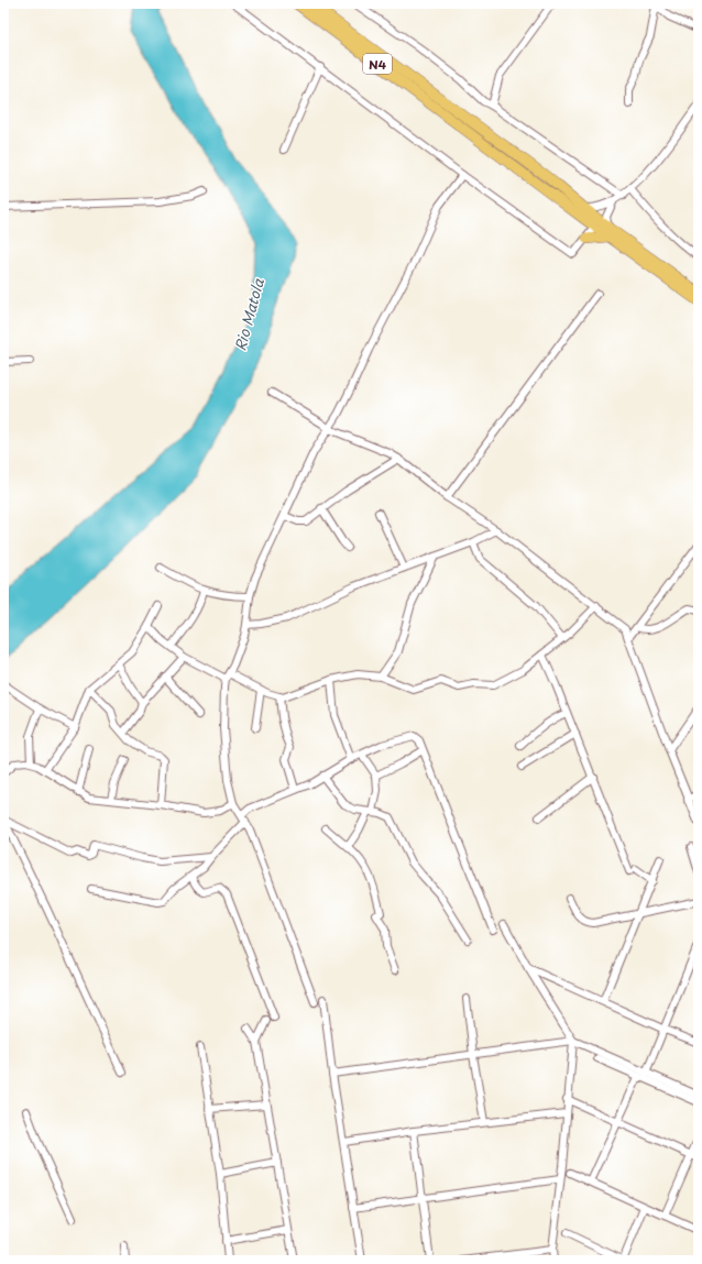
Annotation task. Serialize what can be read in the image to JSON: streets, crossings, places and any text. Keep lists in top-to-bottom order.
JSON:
{
  "streets": {
    "highway": ["N4"]
  },
  "water": ["Rio Matola"]
}
